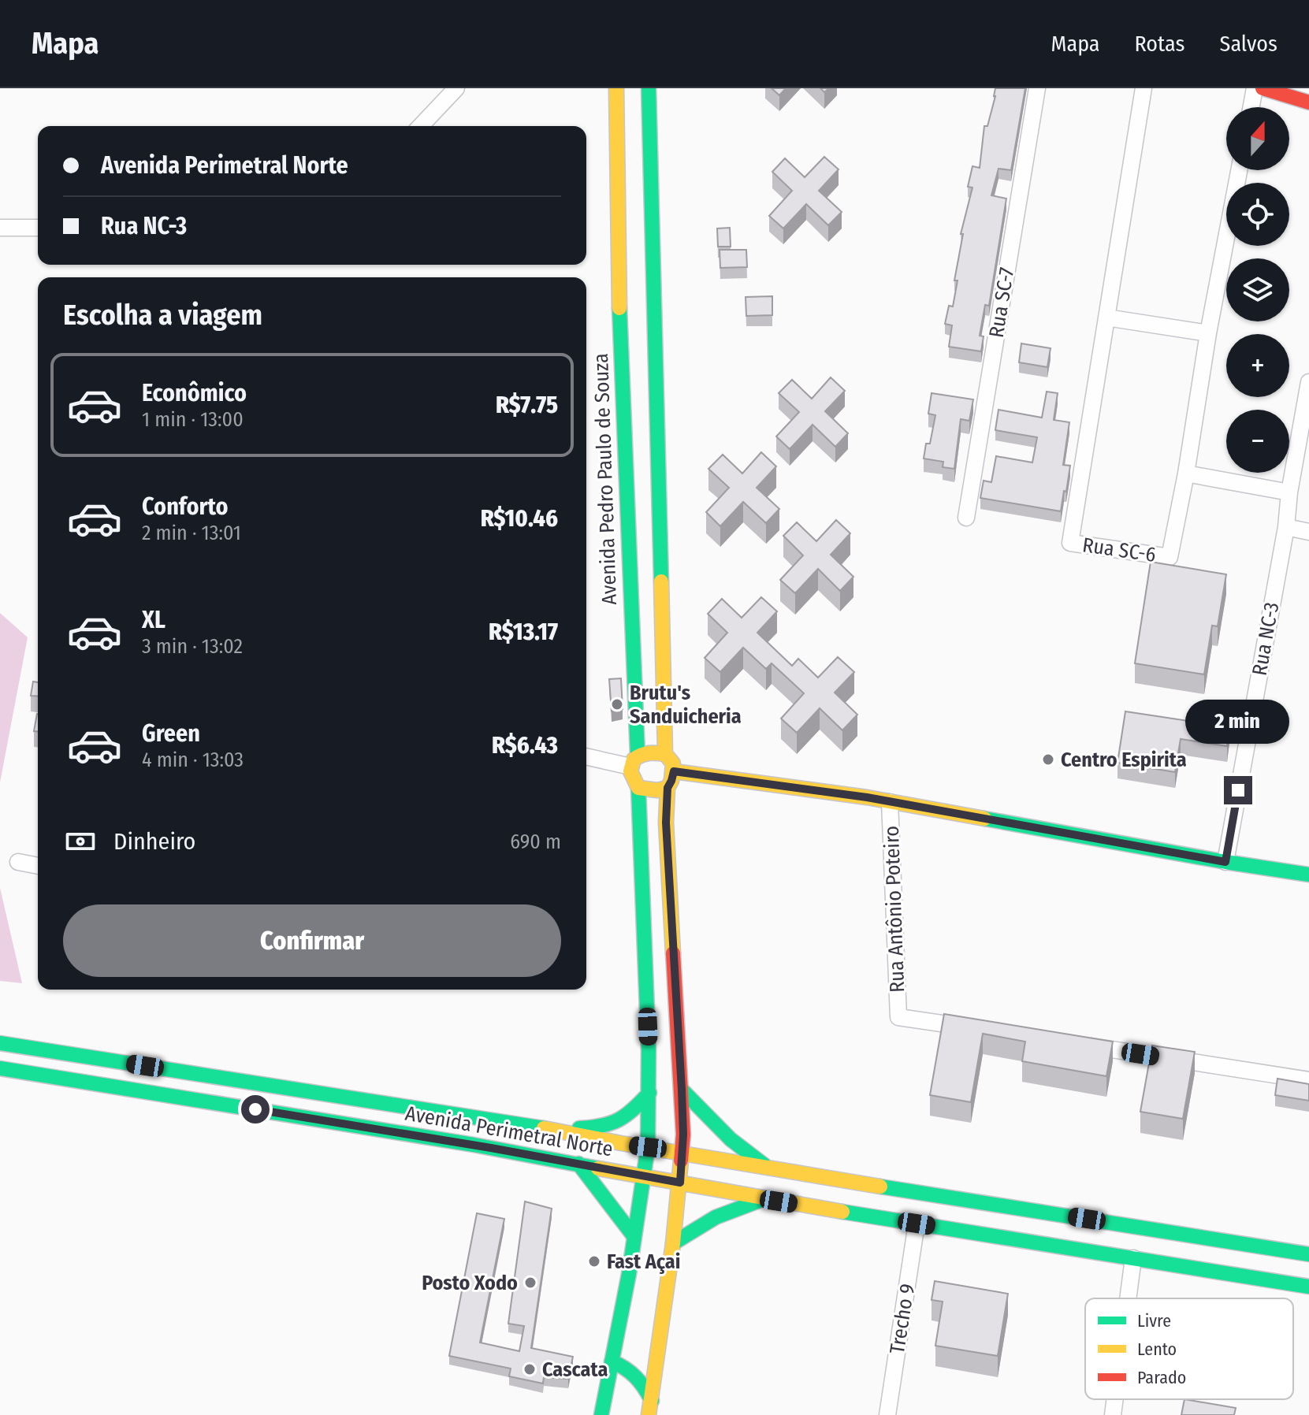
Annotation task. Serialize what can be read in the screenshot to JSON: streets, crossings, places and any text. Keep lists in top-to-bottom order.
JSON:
{
  "streets": {
    "main road": ["Avenida Pedro Paulo de Souza", "Avenida Perimetral Norte"],
    "street": [
      "Rua SC-7",
      "Rua SC-6",
      "Rua NC-3",
      "Rua Antônio Poteiro",
      "Trecho 9"
    ]
  },
  "crossings": [
    ["Avenida Perimetral Norte", "Trecho 9"]
  ],
  "places": [
    "Brutu's Sanduicheria",
    "Centro Espirita",
    "Fast Açai",
    "Posto Xodo",
    "Cascata"
  ],
  "legend": ["Livre", "Lento", "Parado"],
  "north": "top",
  "page": {
    "header": "Mapa",
    "nav": ["Mapa", "Rotas", "Salvos"],
    "map_buttons": ["+", "−"],
    "banner": ["Avenida Perimetral Norte", "Rua NC-3"],
    "heading": "Escolha a viagem",
    "list": [
      {
        "name": "Econômico",
        "note": "1 min · 13:00",
        "value": "R$7.75"
      },
      {
        "name": "Conforto",
        "note": "2 min · 13:01",
        "value": "R$10.46"
      },
      {
        "name": "XL",
        "note": "3 min · 13:02",
        "value": "R$13.17"
      },
      {
        "name": "Green",
        "note": "4 min · 13:03",
        "value": "R$6.43"
      }
    ],
    "bubble": "2 min",
    "pay": ["Dinheiro", "690 m"],
    "buttons": "Confirmar"
  }
}
